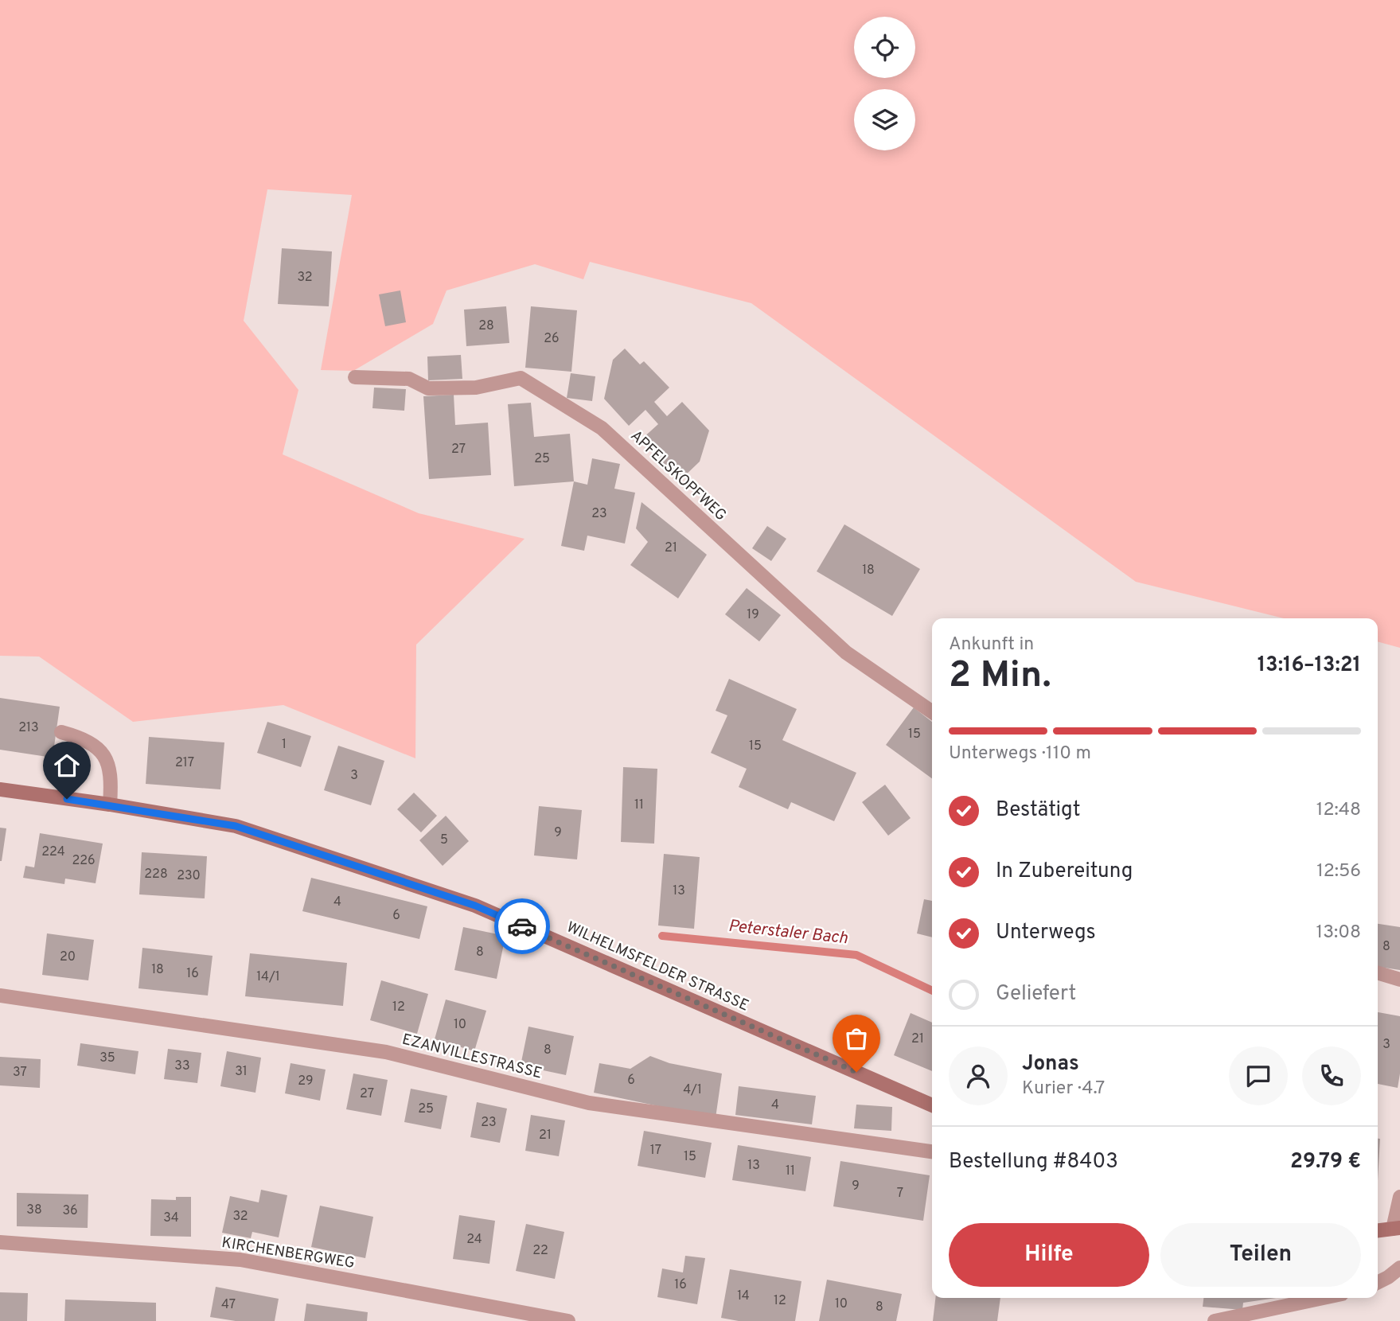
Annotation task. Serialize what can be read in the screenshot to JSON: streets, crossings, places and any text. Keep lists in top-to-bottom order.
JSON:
{
  "streets": {
    "main road": ["WILHELMSFELDER STRASSE"],
    "street": ["APFELSKOPFWEG", "EZANVILLESTRASSE", "KIRCHENBERGWEG"]
  },
  "water": ["Peterstaler Bach"],
  "house_numbers": [
    "32",
    "28",
    "26",
    "27",
    "25",
    "23",
    "21",
    "18",
    "19",
    "213",
    "15",
    "1",
    "15",
    "217",
    "3",
    "11",
    "9",
    "5",
    "224",
    "226",
    "228",
    "230",
    "13",
    "4",
    "6",
    "8",
    "8",
    "20",
    "18",
    "16",
    "14/1",
    "12",
    "10",
    "21",
    "3",
    "8",
    "35",
    "33",
    "31",
    "37",
    "6",
    "29",
    "4/1",
    "27",
    "4",
    "25",
    "23",
    "21",
    "17",
    "15",
    "13",
    "11",
    "9",
    "7",
    "38",
    "36",
    "32",
    "34",
    "24",
    "22",
    "16",
    "14",
    "12",
    "10",
    "47",
    "8"
  ],
  "page": {
    "heading": ["2 Min.", "Ankunft in", "13:16–13:21"],
    "panel": [
      "Jonas",
      "Kurier · 4.7",
      "Bestellung #8403",
      "29.79 €"
    ],
    "bar": "Unterwegs · 110 m",
    "list": [
      ["Bestätigt", "12:48"],
      ["In Zubereitung", "12:56"],
      ["Unterwegs", "13:08"],
      "Geliefert"
    ],
    "buttons": ["Hilfe", "Teilen"]
  }
}
